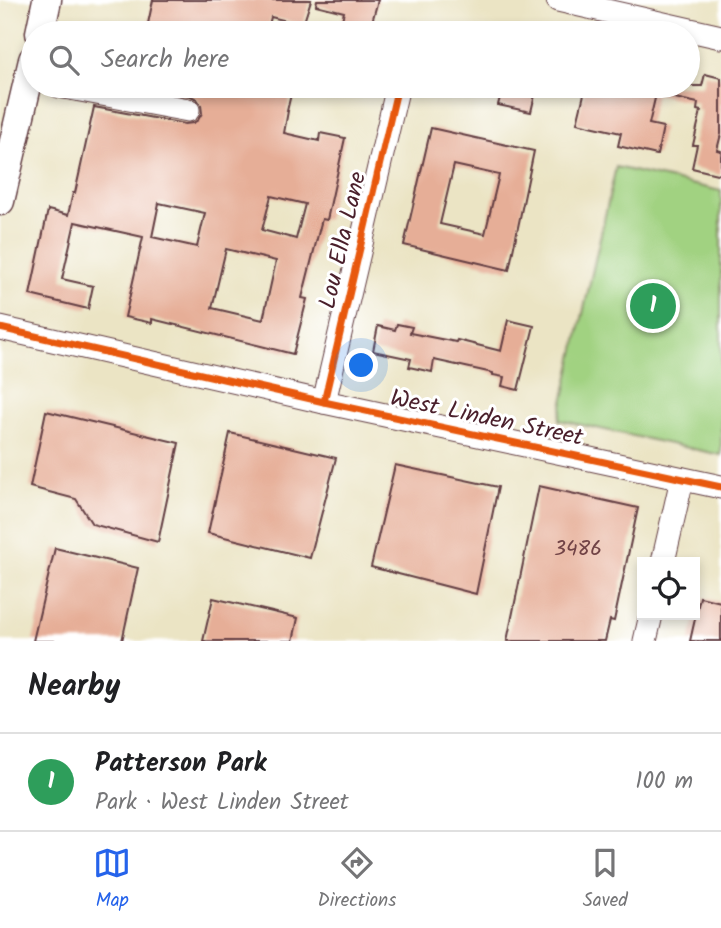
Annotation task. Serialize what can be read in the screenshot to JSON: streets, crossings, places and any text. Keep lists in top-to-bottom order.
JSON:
{
  "streets": {
    "street": ["Lou Ella Lane", "West Linden Street"]
  },
  "crossings": [
    ["Lou Ella Lane", "West Linden Street"]
  ],
  "house_numbers": ["3486"],
  "page": {
    "search": "Search here",
    "pins": "1",
    "heading": "Nearby",
    "list": [
      {
        "mark": "1",
        "name": "Patterson Park",
        "note": "Park · West Linden Street",
        "value": "100 m"
      }
    ],
    "nav": ["Map", "Directions", "Saved"]
  }
}
